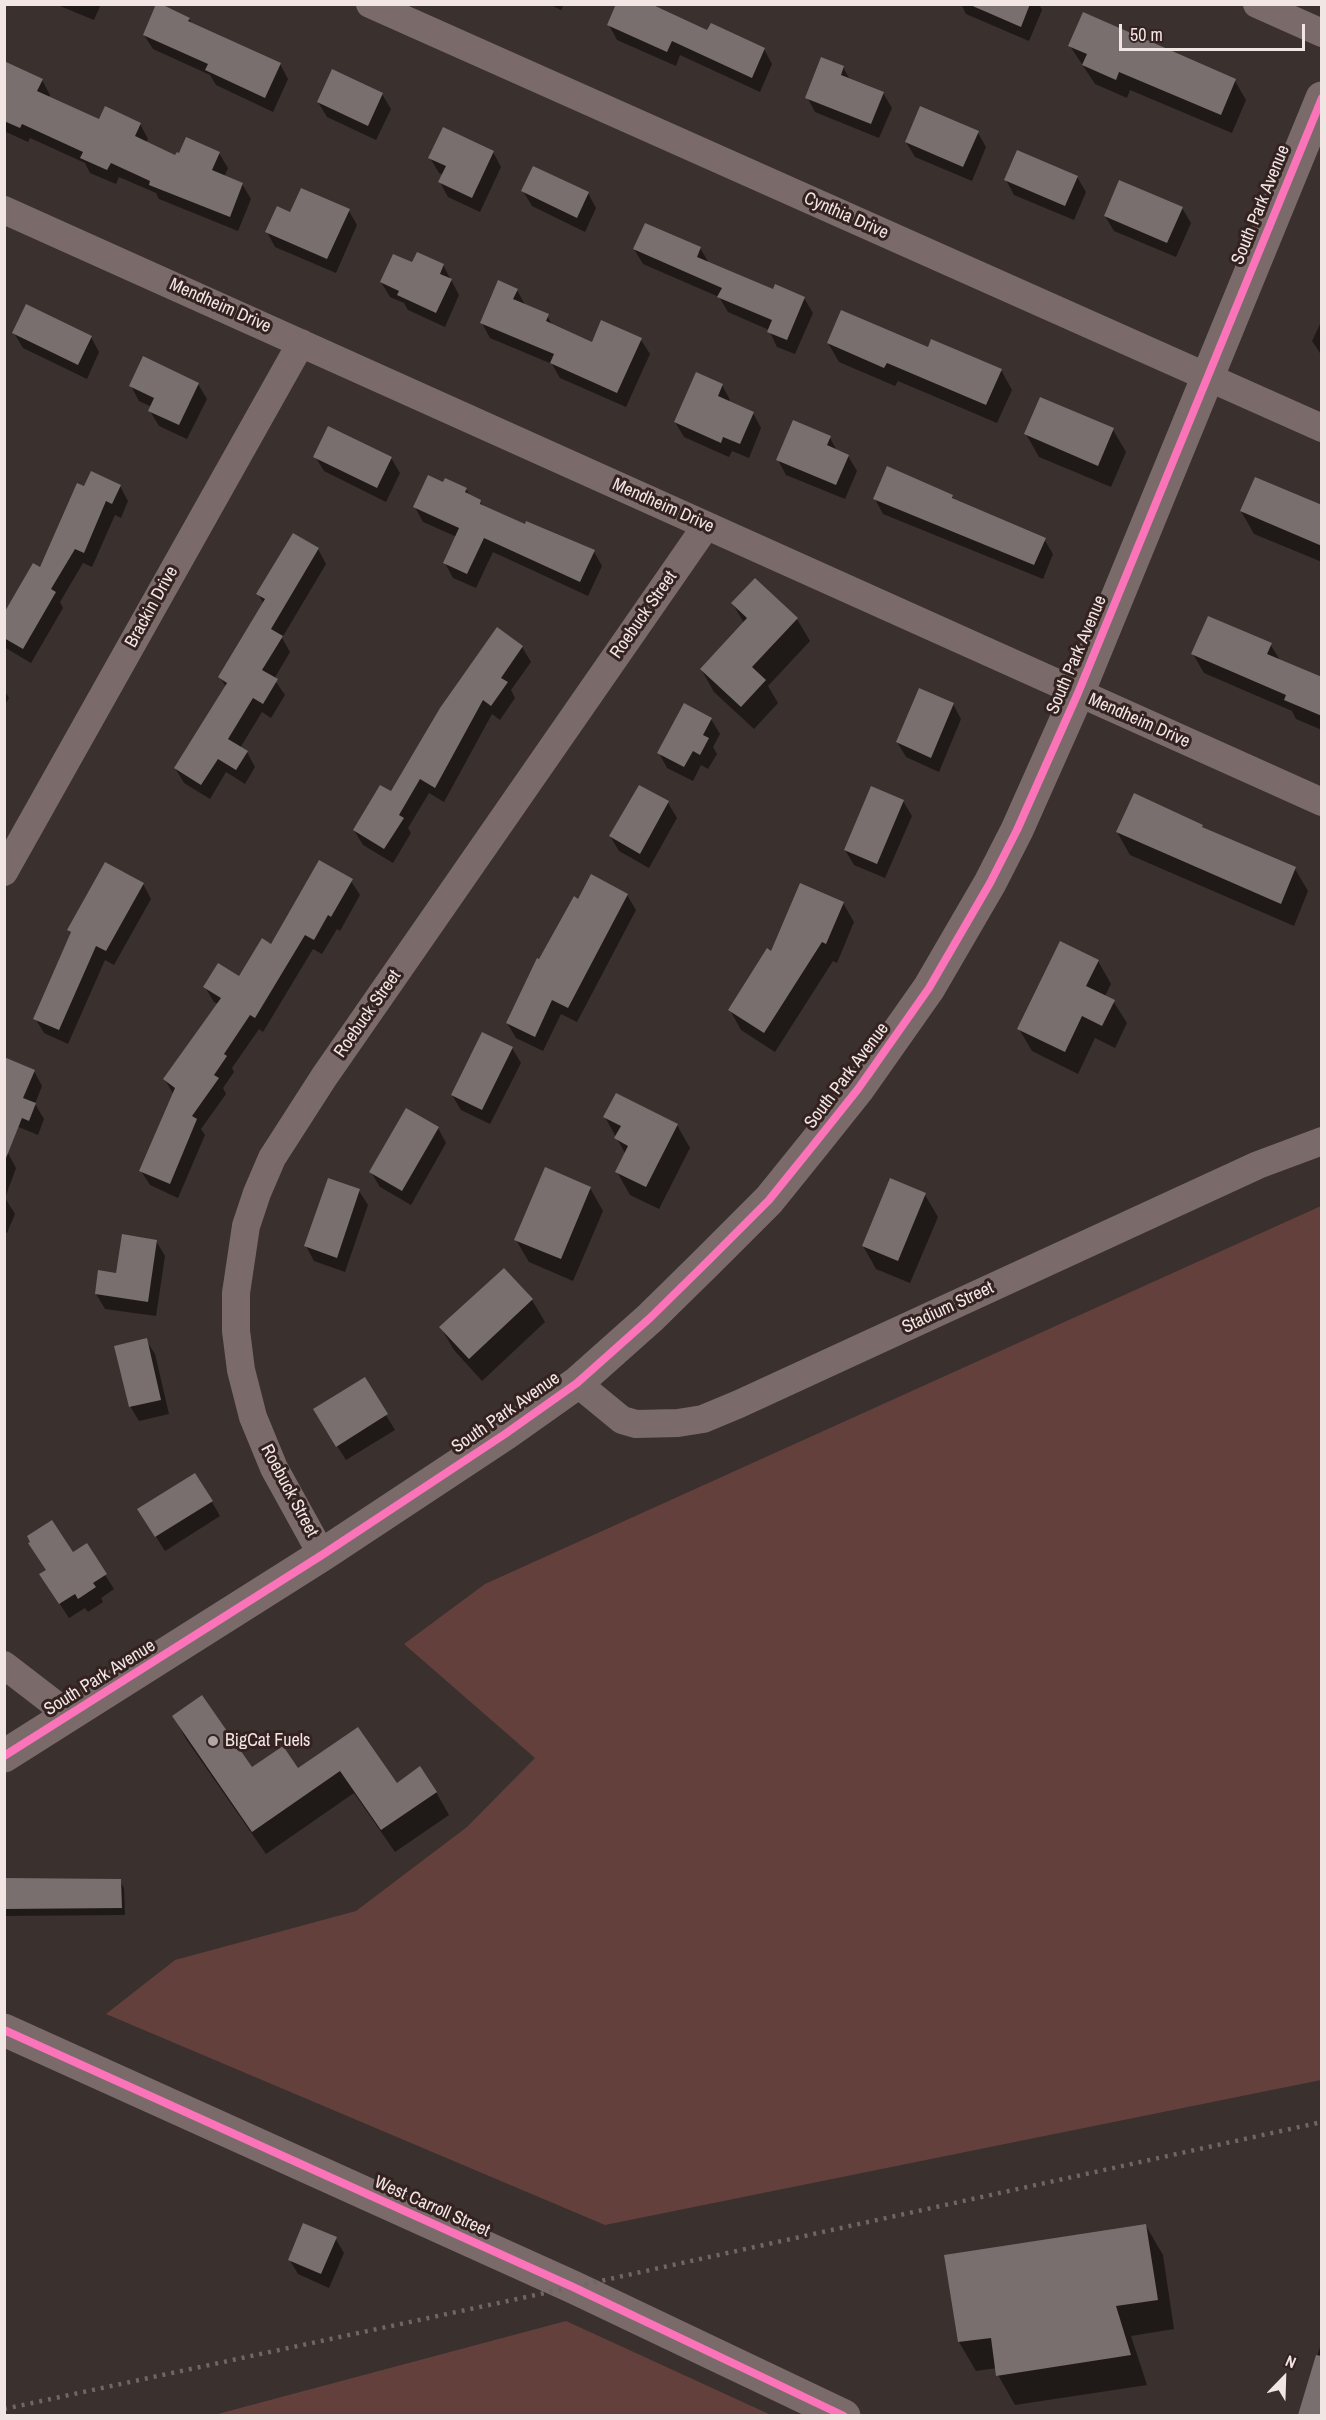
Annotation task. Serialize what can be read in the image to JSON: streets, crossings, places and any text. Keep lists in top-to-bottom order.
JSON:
{
  "streets": {
    "street": [
      "South Park Avenue",
      "Cynthia Drive",
      "Mendheim Drive",
      "Brackin Drive",
      "Roebuck Street",
      "Stadium Street",
      "West Carroll Street"
    ]
  },
  "crossings": [
    ["South Park Avenue", "Cynthia Drive"],
    ["South Park Avenue", "Mendheim Drive"],
    ["South Park Avenue", "Roebuck Street"],
    ["South Park Avenue", "Stadium Street"],
    ["Mendheim Drive", "Brackin Drive"],
    ["Mendheim Drive", "Roebuck Street"]
  ],
  "places": ["BigCat Fuels"],
  "scale_bar": "50 m",
  "north": "top right"
}
